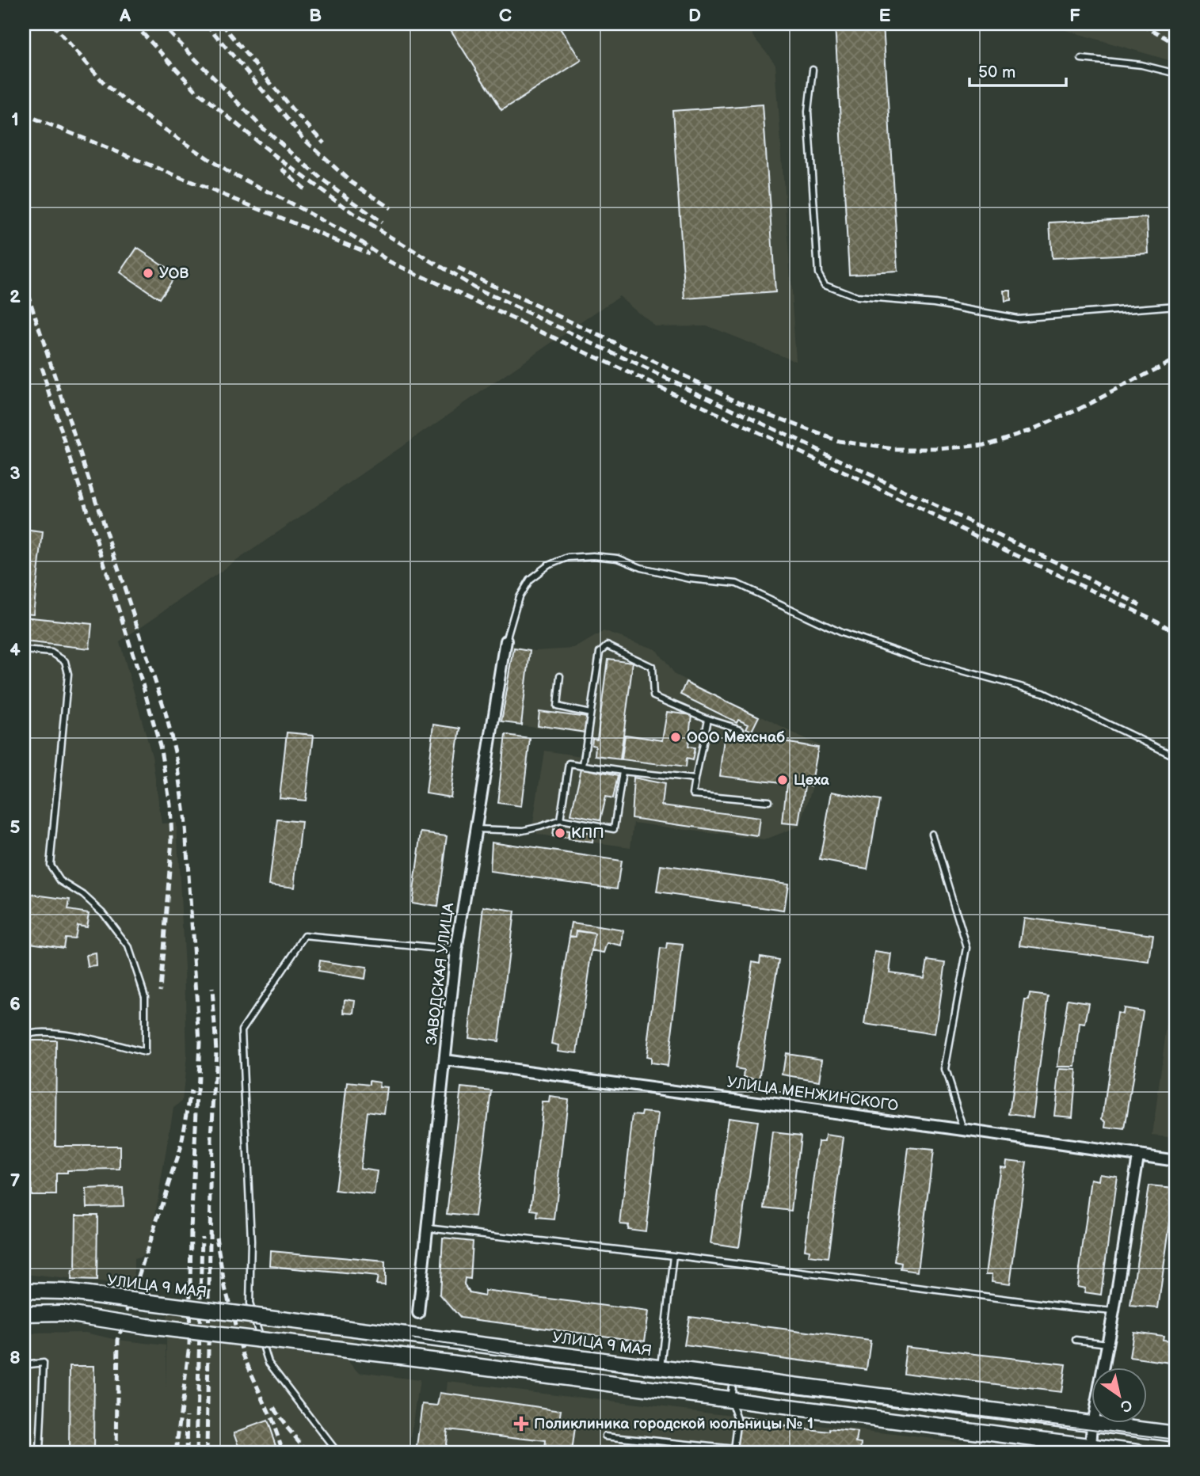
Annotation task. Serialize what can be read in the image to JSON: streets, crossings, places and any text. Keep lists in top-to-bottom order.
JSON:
{
  "streets": {
    "main road": ["УЛИЦА 9 МАЯ"],
    "street": ["ЗАВОДСКАЯ УЛИЦА", "УЛИЦА МЕНЖИНСКОГО"]
  },
  "crossings": [
    ["ЗАВОДСКАЯ УЛИЦА", "УЛИЦА МЕНЖИНСКОГО"]
  ],
  "places": {
    "other": [
      "УОВ",
      "ООО Мехснаб",
      "Цеха",
      "КПП"
    ],
    "health": ["Поликлиника городской юольницы № 1"]
  },
  "scale_bar": "50 m",
  "north": "bottom right",
  "grid": {
    "columns": [
      "A",
      "B",
      "C",
      "D",
      "E",
      "F"
    ],
    "rows": [
      "1",
      "2",
      "3",
      "4",
      "5",
      "6",
      "7",
      "8"
    ]
  }
}
